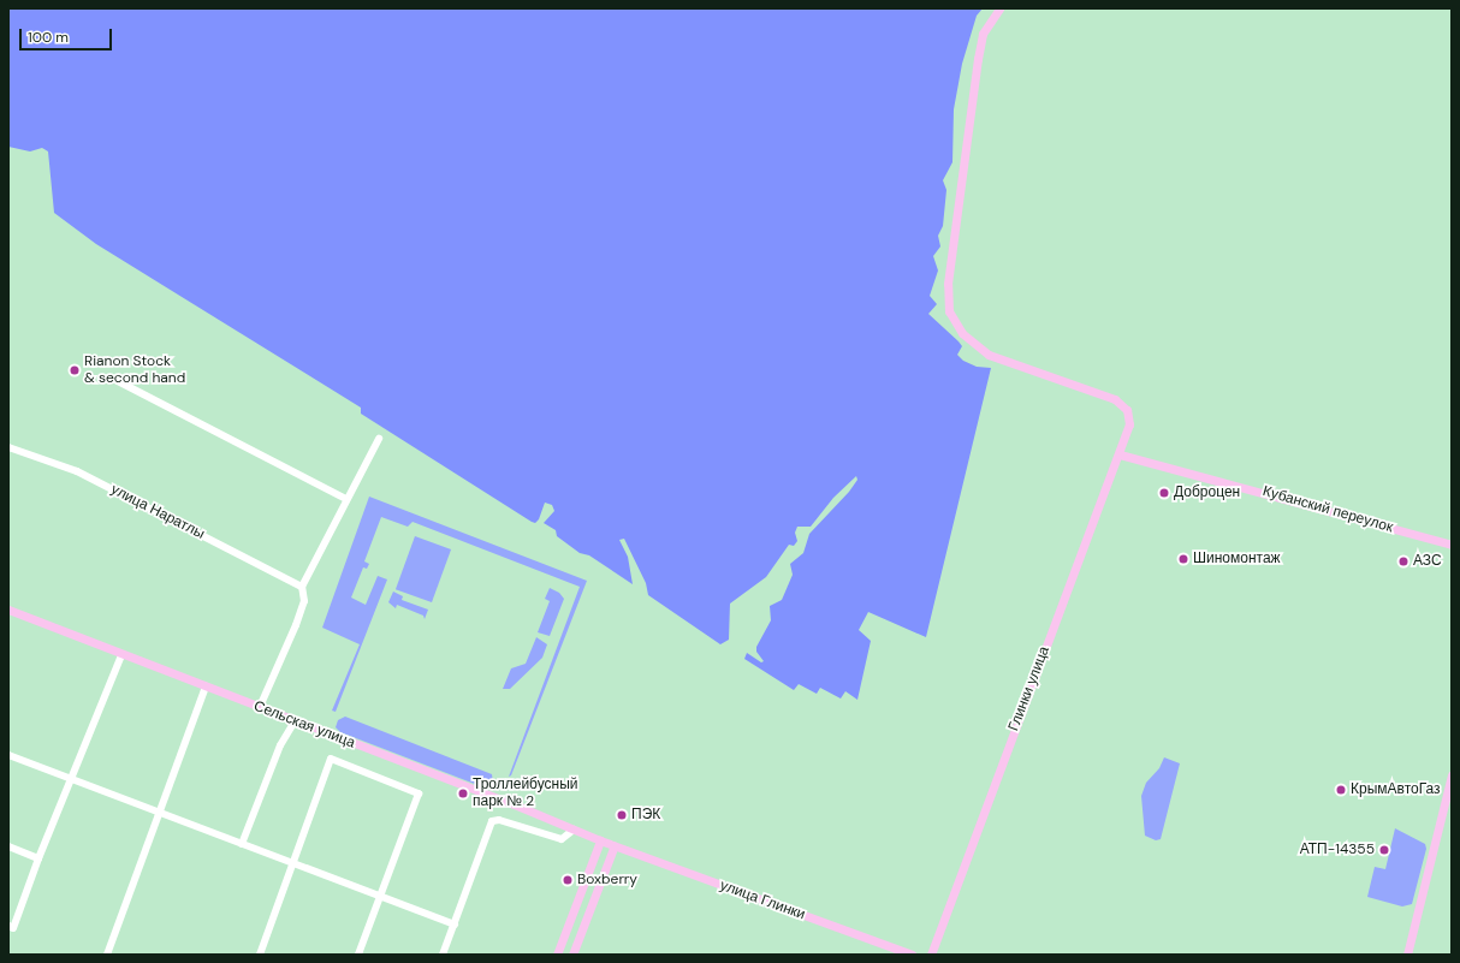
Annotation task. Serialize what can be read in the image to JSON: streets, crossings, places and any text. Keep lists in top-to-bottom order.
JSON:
{
  "streets": {
    "main road": [
      "Кубанский переулок",
      "Глинки улица",
      "Сельская улица",
      "улица Глинки"
    ],
    "street": ["улица Наратлы"]
  },
  "crossings": [
    ["Кубанский переулок", "Глинки улица"],
    ["Сельская улица", "улица Глинки"]
  ],
  "places": [
    "Rianon Stock & second hand",
    "Доброцен",
    "Шиномонтаж",
    "АЗС",
    "КрымАвтоГаз",
    "Троллейбусный парк № 2",
    "ПЭК",
    "АТП-14355",
    "Boxberry"
  ],
  "scale_bar": "100 m"
}
